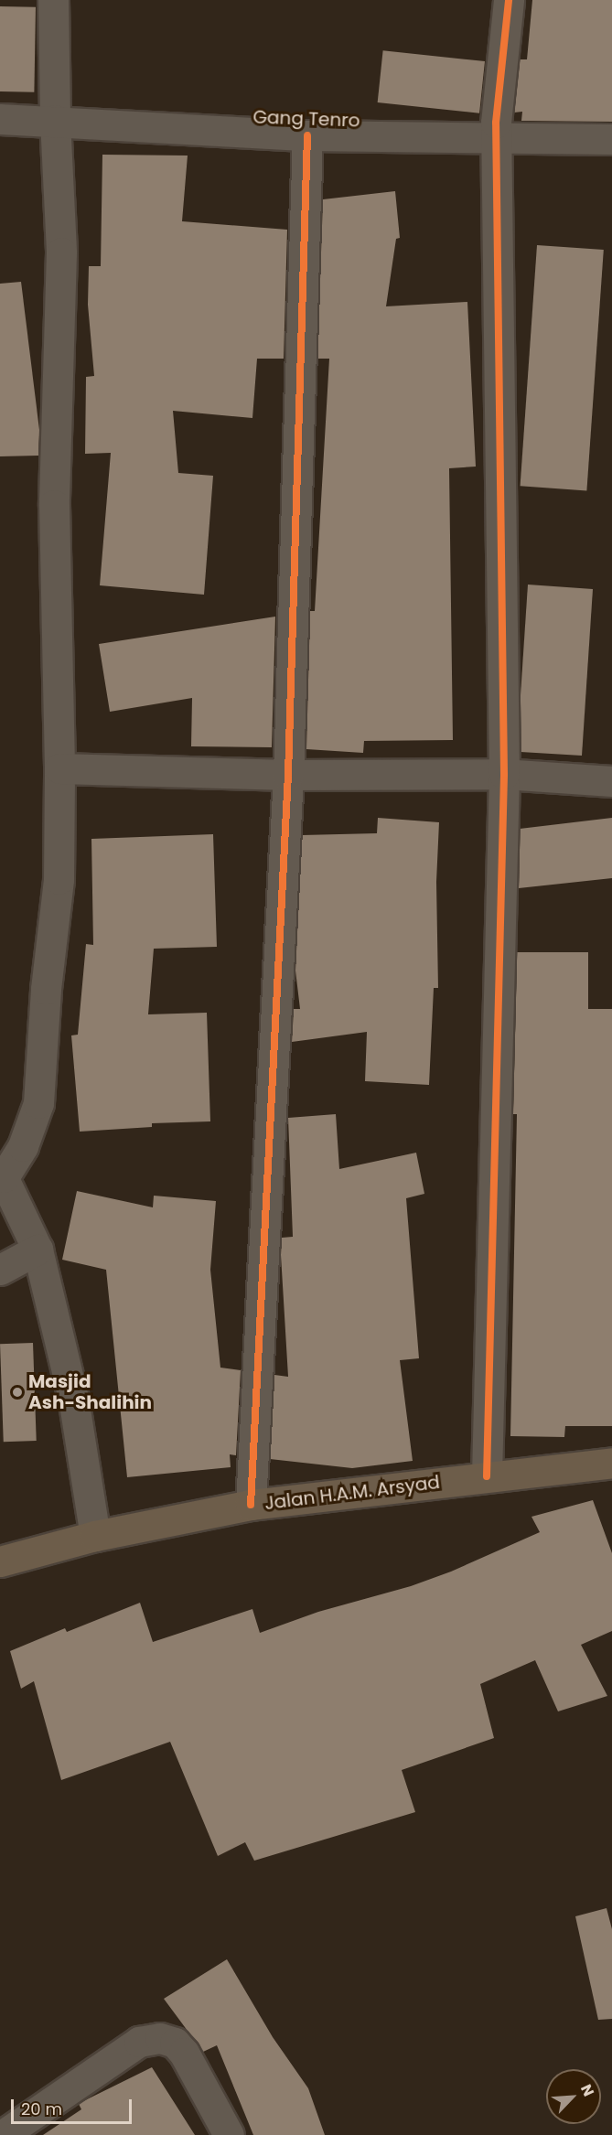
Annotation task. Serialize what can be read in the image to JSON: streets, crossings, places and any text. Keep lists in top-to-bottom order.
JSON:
{
  "streets": {
    "highway": ["Jalan H.A.M. Arsyad"],
    "street": ["Gang Tenro"]
  },
  "places": ["Masjid Ash-Shalihin"],
  "scale_bar": "20 m",
  "north": "top right"
}
